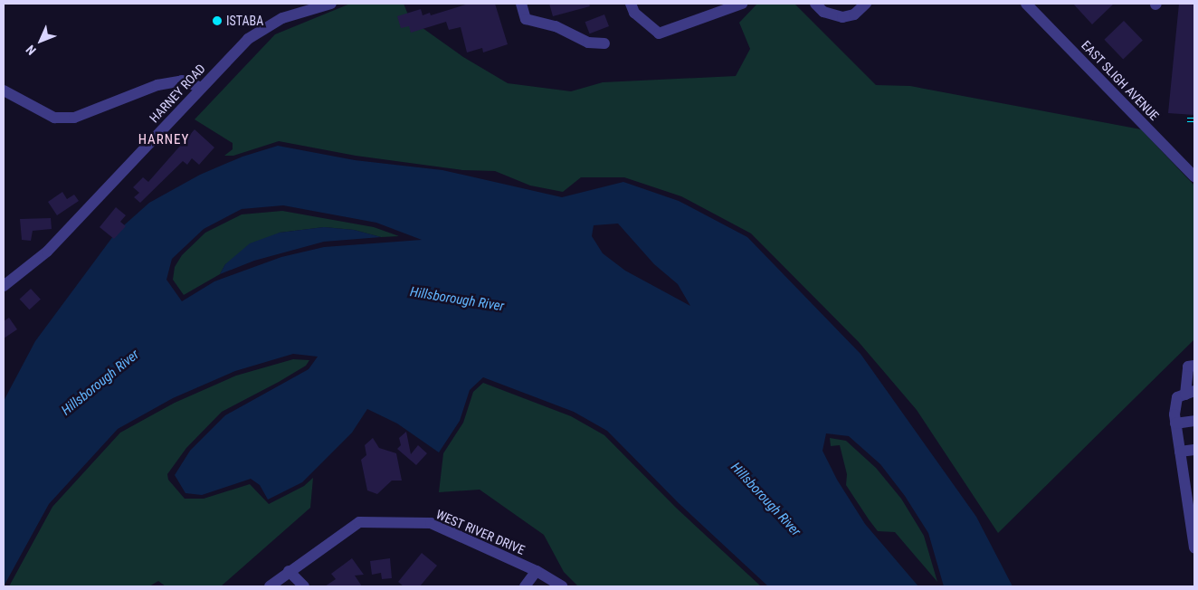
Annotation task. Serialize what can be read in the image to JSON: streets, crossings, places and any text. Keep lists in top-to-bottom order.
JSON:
{
  "streets": {
    "street": ["EAST SLIGH AVENUE", "HARNEY ROAD", "WEST RIVER DRIVE"]
  },
  "districts": ["HARNEY"],
  "water": ["Hillsborough River"],
  "places": ["ISTABA"],
  "north": "bottom left"
}
